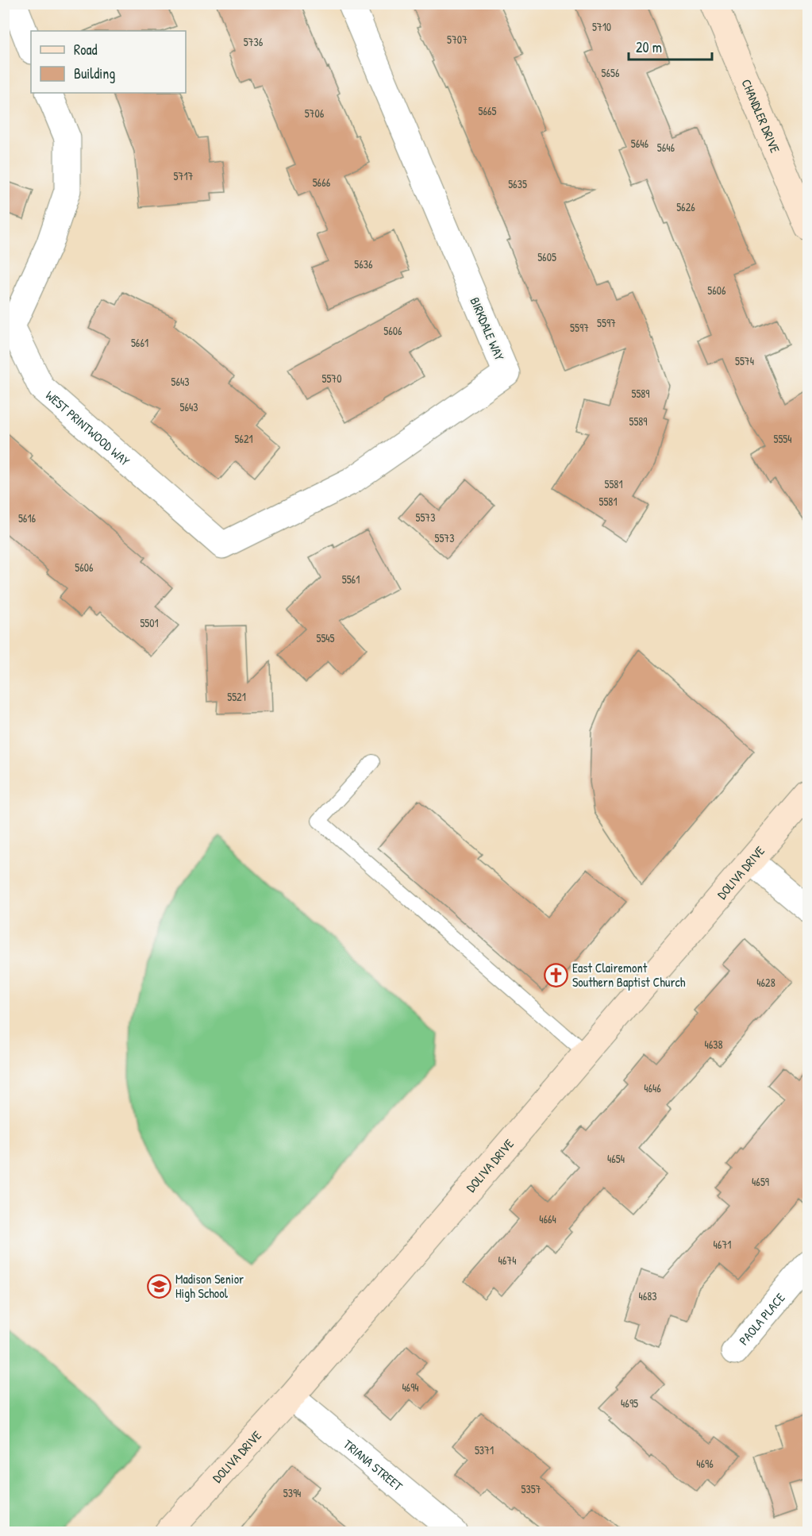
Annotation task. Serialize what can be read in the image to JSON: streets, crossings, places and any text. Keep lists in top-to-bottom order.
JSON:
{
  "streets": {
    "street": [
      "CHANDLER DRIVE",
      "BIRKDALE WAY",
      "WEST PRINTWOOD WAY",
      "DOLIVA DRIVE",
      "PAOLA PLACE",
      "TRIANA STREET"
    ]
  },
  "crossings": [
    ["BIRKDALE WAY", "WEST PRINTWOOD WAY"],
    ["DOLIVA DRIVE", "TRIANA STREET"]
  ],
  "places": {
    "church": ["East Clairemont Southern Baptist Church"],
    "school or university": ["Madison Senior High School"]
  },
  "house_numbers": [
    "5710",
    "5707",
    "5736",
    "5656",
    "5665",
    "5706",
    "5646",
    "5646",
    "5717",
    "5666",
    "5635",
    "5626",
    "5605",
    "5636",
    "5606",
    "5597",
    "5597",
    "5606",
    "5661",
    "5574",
    "5570",
    "5643",
    "5589",
    "5643",
    "5589",
    "5621",
    "5554",
    "5581",
    "5581",
    "5573",
    "5616",
    "5573",
    "5606",
    "5561",
    "5501",
    "5545",
    "5521",
    "4628",
    "4638",
    "4646",
    "4654",
    "4659",
    "4664",
    "4671",
    "4674",
    "4683",
    "4694",
    "4695",
    "5371",
    "4696",
    "5357",
    "5394"
  ],
  "legend": ["Road", "Building"],
  "scale_bar": "20 m"
}
